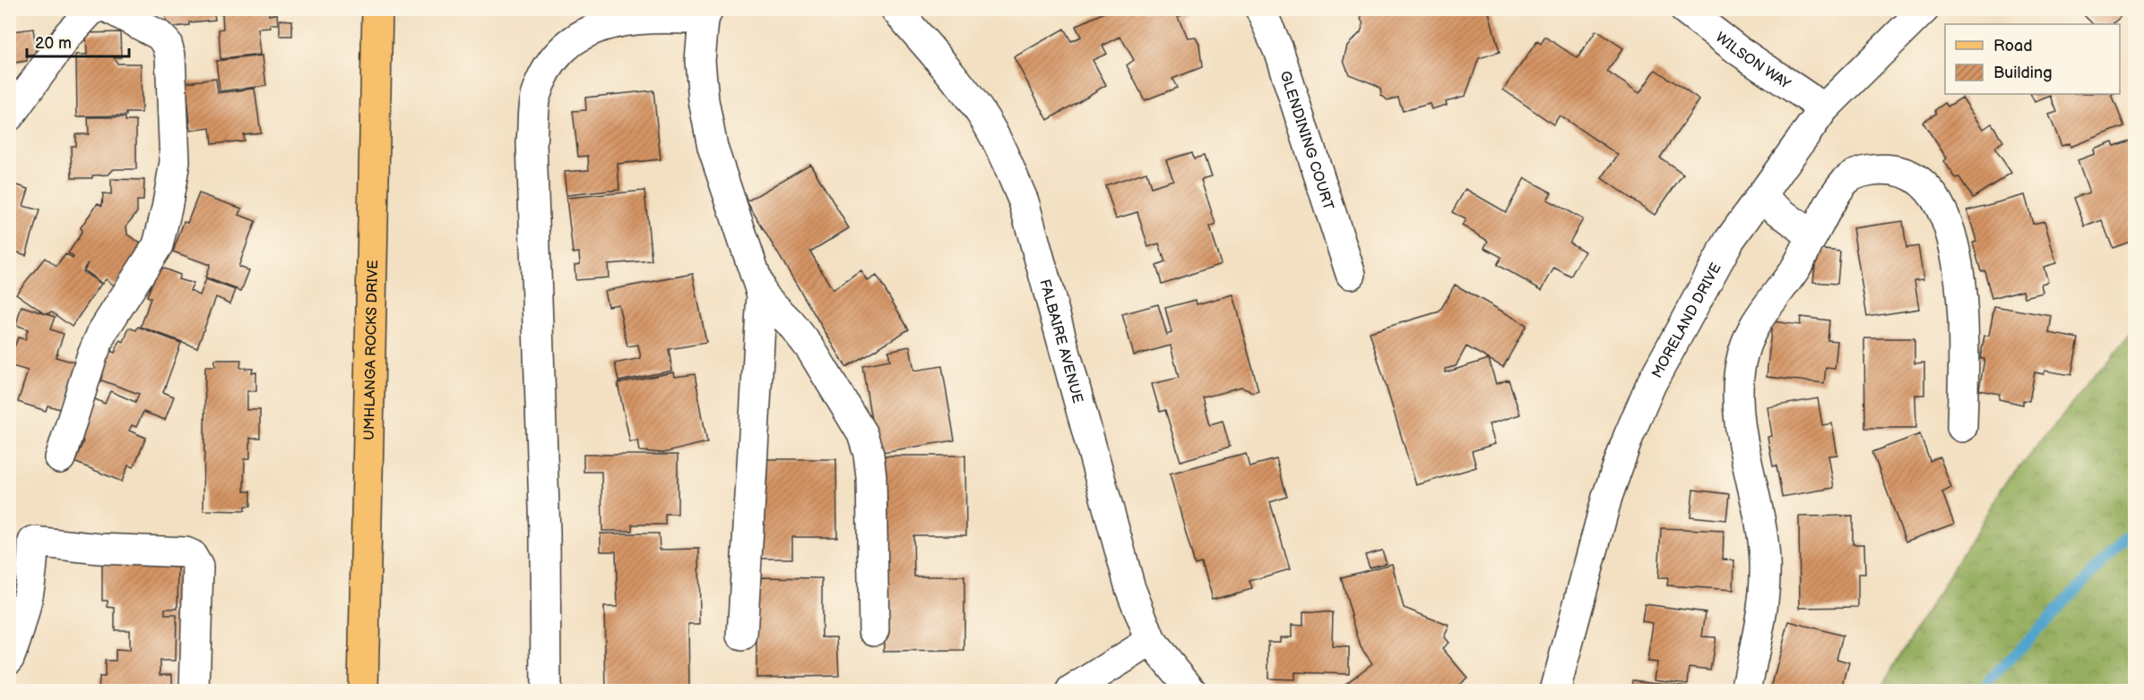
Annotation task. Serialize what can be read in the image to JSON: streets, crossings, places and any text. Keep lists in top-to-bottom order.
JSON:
{
  "streets": {
    "main road": ["UMHLANGA ROCKS DRIVE"],
    "street": [
      "WILSON WAY",
      "GLENDINING COURT",
      "MORELAND DRIVE",
      "FALBAIRE AVENUE"
    ]
  },
  "crossings": [
    ["WILSON WAY", "MORELAND DRIVE"]
  ],
  "legend": ["Road", "Building"],
  "scale_bar": "20 m"
}
